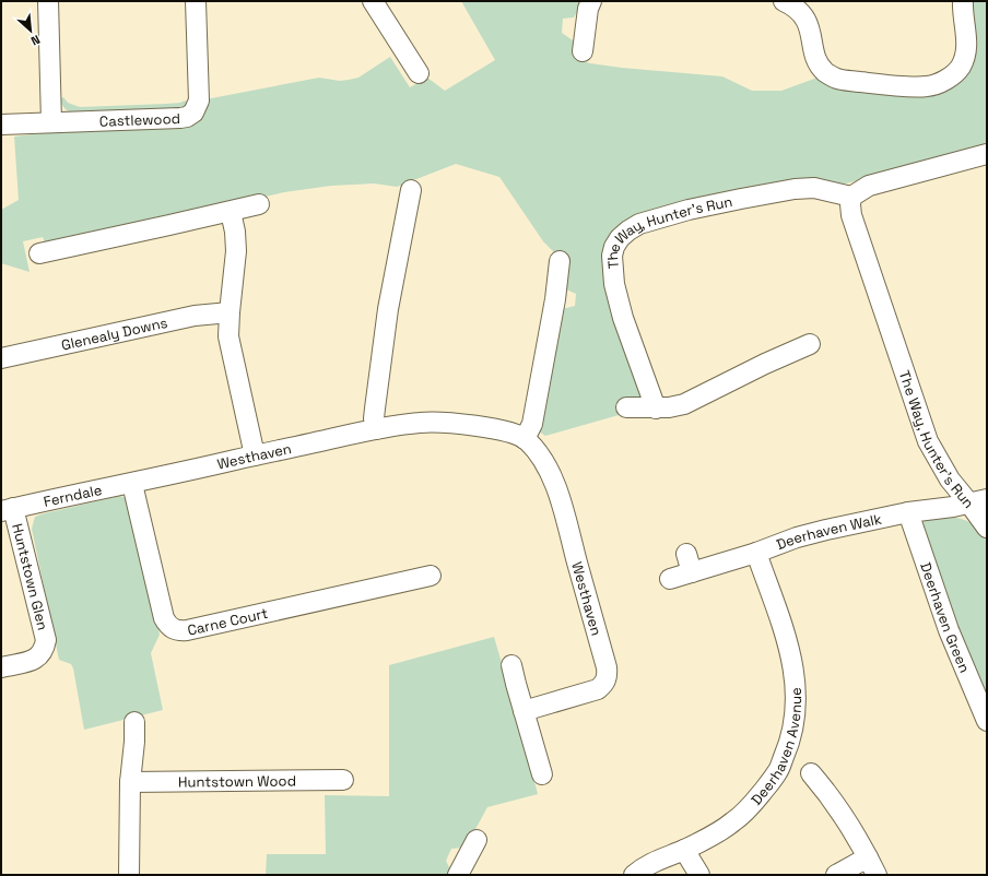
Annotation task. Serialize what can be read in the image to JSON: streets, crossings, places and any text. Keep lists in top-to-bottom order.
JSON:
{
  "streets": {
    "street": [
      "Castlewood",
      "The Way, Hunter's Run",
      "Glenealy Downs",
      "Westhaven",
      "Ferndale",
      "Deerhaven Walk",
      "Huntstown Glen",
      "Deerhaven Green",
      "Carne Court",
      "Deerhaven Avenue",
      "Huntstown Wood"
    ]
  },
  "crossings": [
    ["The Way, Hunter's Run", "Deerhaven Walk"],
    ["Westhaven", "Ferndale"],
    ["Westhaven", "Carne Court"],
    ["Ferndale", "Huntstown Glen"],
    ["Ferndale", "Carne Court"],
    ["Deerhaven Walk", "Deerhaven Green"],
    ["Deerhaven Walk", "Deerhaven Avenue"]
  ],
  "north": "bottom right"
}
